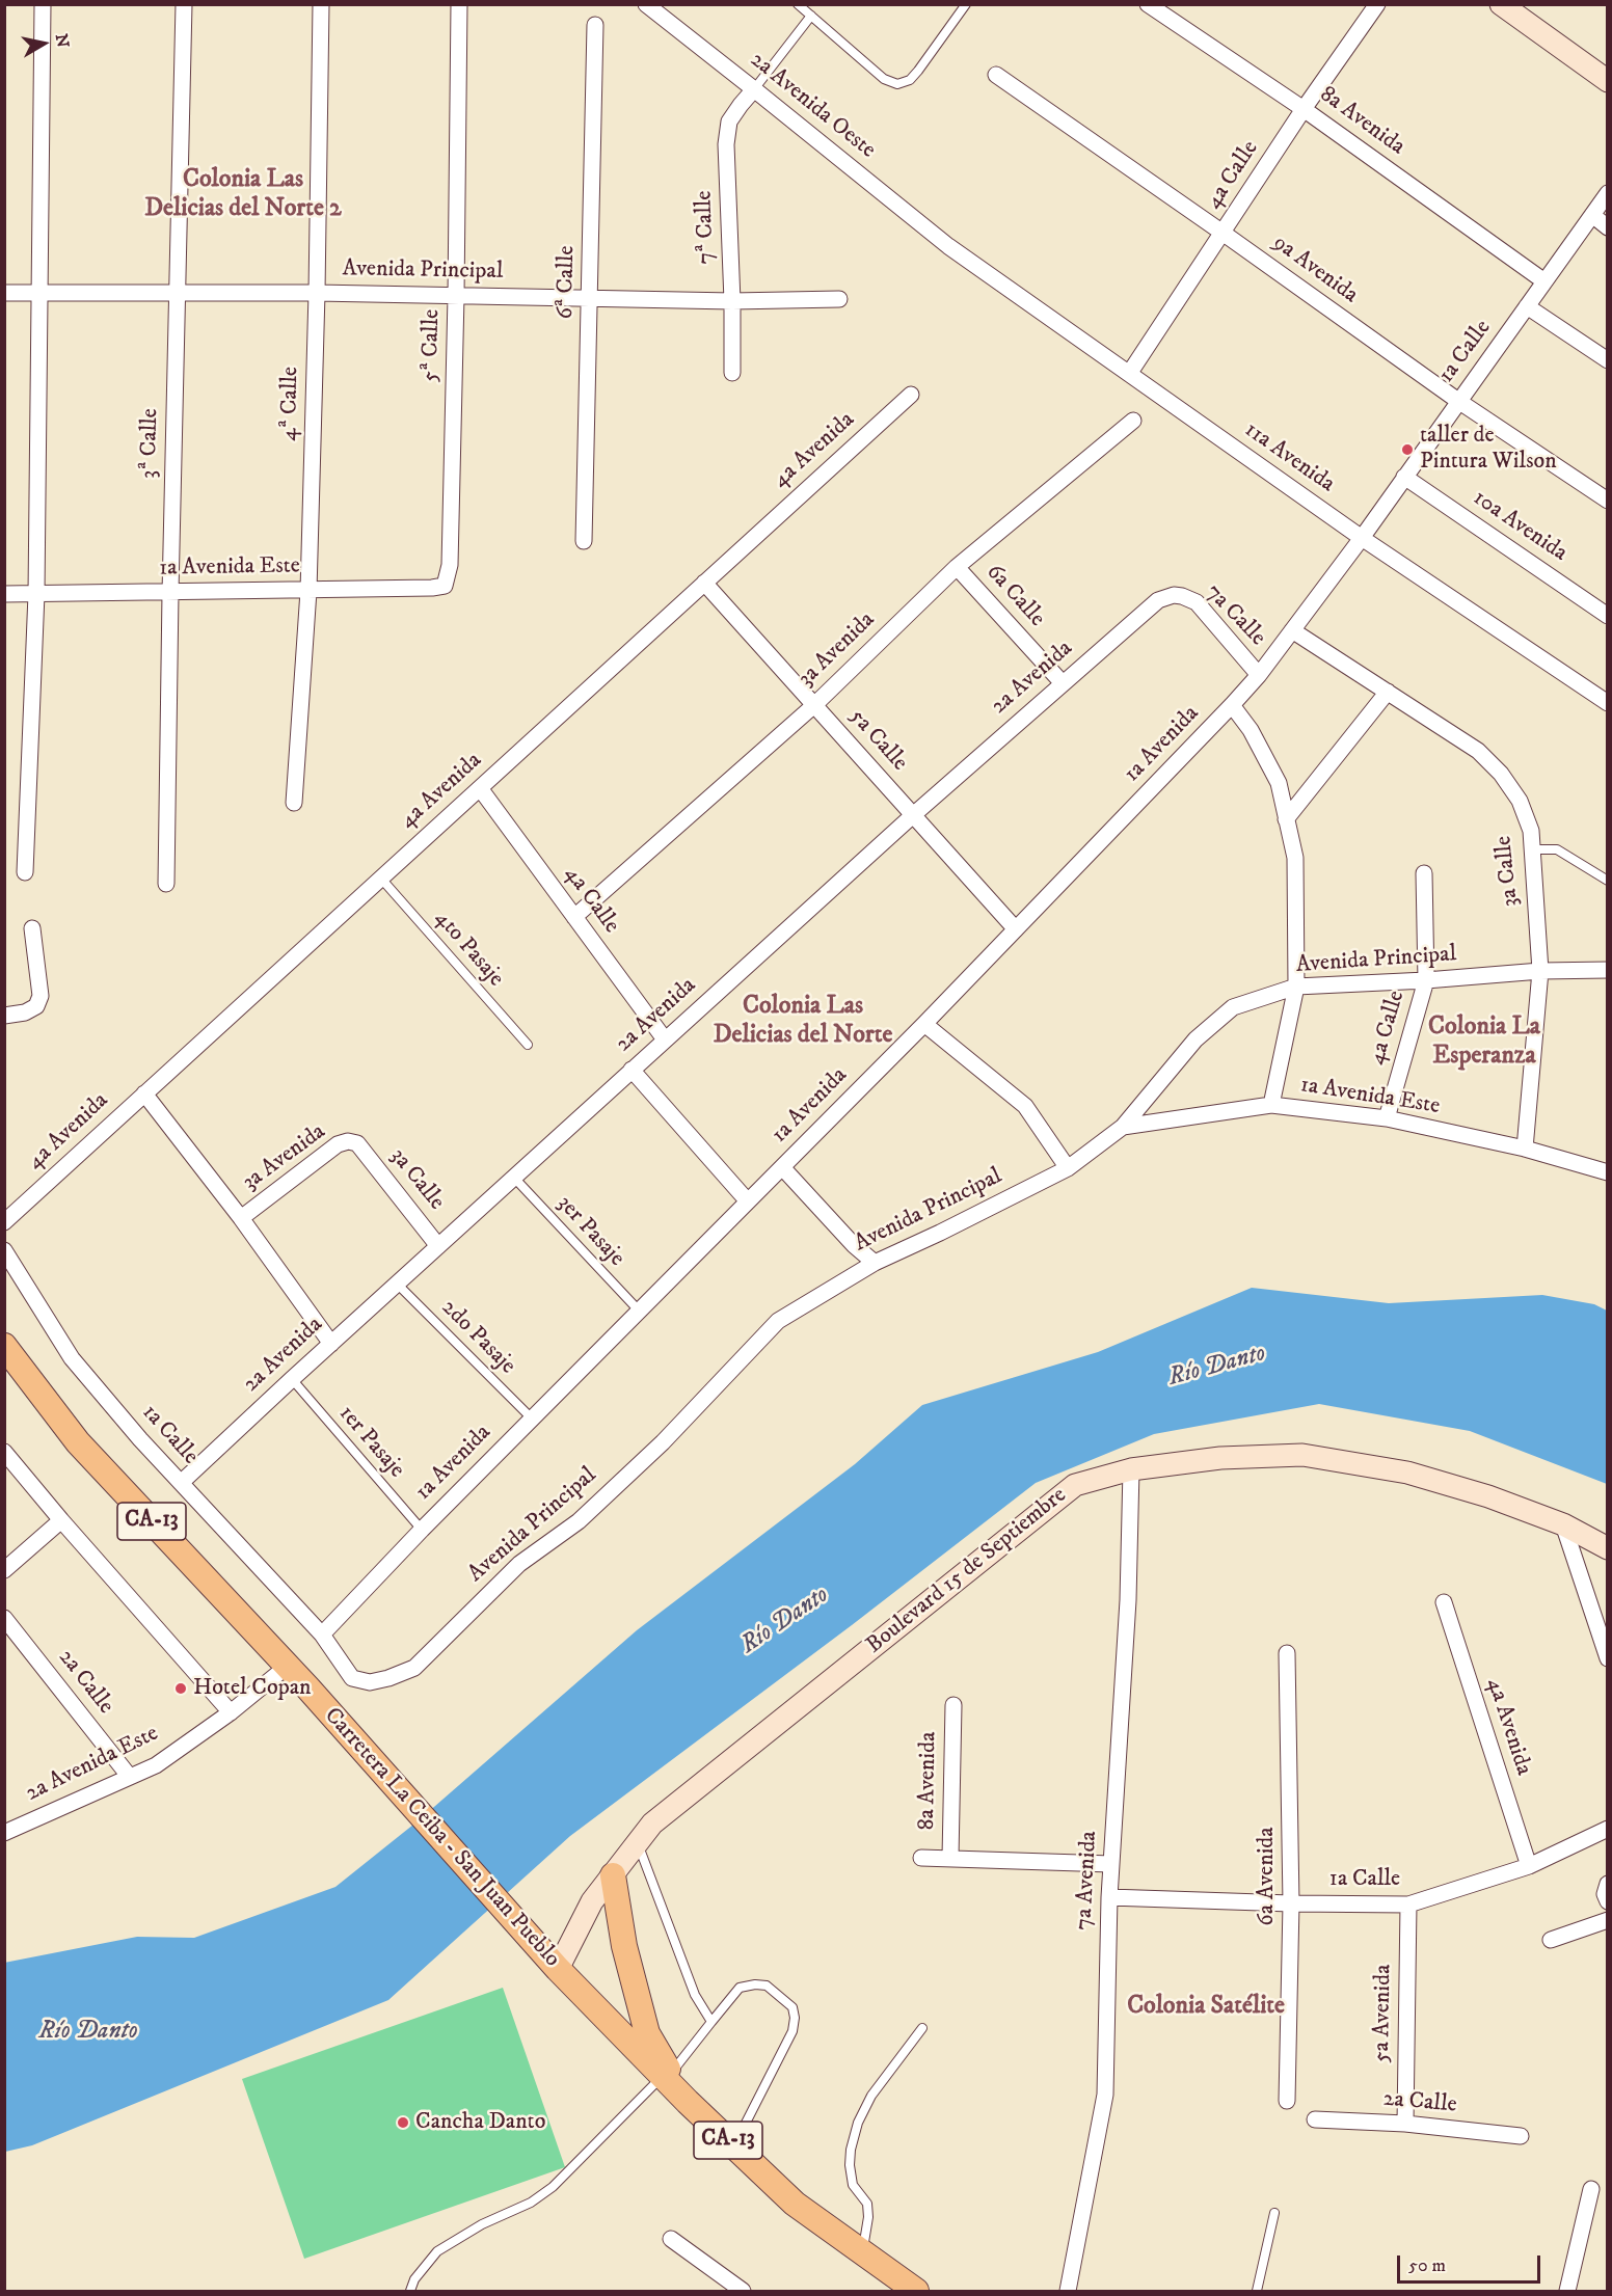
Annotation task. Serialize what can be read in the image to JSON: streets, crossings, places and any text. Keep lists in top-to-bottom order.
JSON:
{
  "streets": {
    "main road": ["CA-13", "Carretera La Ceiba - San Juan Pueblo"],
    "street": [
      "2a Avenida Oeste",
      "8a Avenida",
      "4a Calle",
      "7ª Calle",
      "9a Avenida",
      "Avenida Principal",
      "6ª Calle",
      "5ª Calle",
      "1a Calle",
      "4ª Calle",
      "3ª Calle",
      "4a Avenida",
      "11a Avenida",
      "10a Avenida",
      "1a Avenida Este",
      "6a Calle",
      "7a Calle",
      "3a Avenida",
      "2a Avenida",
      "5a Calle",
      "1a Avenida",
      "3a Calle",
      "Boulevard 15 de Septiembre",
      "2a Calle",
      "2a Avenida Este",
      "6a Avenida",
      "7a Avenida",
      "5a Avenida"
    ],
    "lane": [
      "4to Pasaje",
      "3er Pasaje",
      "2do Pasaje",
      "1er Pasaje"
    ]
  },
  "crossings": [
    ["2a Avenida Oeste", "7ª Calle"],
    ["2a Avenida Oeste", "11a Avenida"],
    ["8a Avenida", "4a Calle"],
    ["8a Avenida", "1a Calle"],
    ["4a Calle", "9a Avenida"],
    ["4a Calle", "Avenida Principal"],
    ["4a Calle", "4a Avenida"],
    ["4a Calle", "11a Avenida"],
    ["4a Calle", "1a Avenida Este"],
    ["4a Calle", "3a Avenida"],
    ["4a Calle", "2a Avenida"],
    ["7ª Calle", "Avenida Principal"],
    ["9a Avenida", "1a Calle"],
    ["Avenida Principal", "6ª Calle"],
    ["Avenida Principal", "5ª Calle"],
    ["Avenida Principal", "1a Calle"],
    ["Avenida Principal", "4ª Calle"],
    ["Avenida Principal", "3ª Calle"],
    ["Avenida Principal", "1a Avenida Este"],
    ["Avenida Principal", "3a Calle"],
    ["5ª Calle", "1a Avenida Este"],
    ["1a Calle", "4a Avenida"],
    ["1a Calle", "11a Avenida"],
    ["1a Calle", "10a Avenida"],
    ["1a Calle", "2a Avenida"],
    ["1a Calle", "1a Avenida"],
    ["1a Calle", "6a Avenida"],
    ["1a Calle", "7a Avenida"],
    ["1a Calle", "5a Avenida"],
    ["4ª Calle", "1a Avenida Este"],
    ["3ª Calle", "1a Avenida Este"],
    ["4a Avenida", "5a Calle"],
    ["4a Avenida", "4to Pasaje"],
    ["11a Avenida", "1a Avenida"],
    ["1a Avenida Este", "3a Calle"],
    ["6a Calle", "3a Avenida"],
    ["6a Calle", "2a Avenida"],
    ["7a Calle", "2a Avenida"],
    ["7a Calle", "1a Avenida"],
    ["3a Avenida", "5a Calle"],
    ["3a Avenida", "3a Calle"],
    ["2a Avenida", "5a Calle"],
    ["2a Avenida", "3a Calle"],
    ["2a Avenida", "3er Pasaje"],
    ["2a Avenida", "2do Pasaje"],
    ["2a Avenida", "1er Pasaje"],
    ["5a Calle", "1a Avenida"],
    ["1a Avenida", "3a Calle"],
    ["1a Avenida", "3er Pasaje"],
    ["1a Avenida", "2do Pasaje"],
    ["1a Avenida", "1er Pasaje"],
    ["Boulevard 15 de Septiembre", "Carretera La Ceiba - San Juan Pueblo"],
    ["Boulevard 15 de Septiembre", "7a Avenida"],
    ["2a Calle", "2a Avenida Este"],
    ["2a Calle", "5a Avenida"],
    ["2a Avenida Este", "Carretera La Ceiba - San Juan Pueblo"]
  ],
  "districts": [
    "Colonia Las Delicias del Norte 2",
    "Colonia Las Delicias del Norte",
    "Colonia La Esperanza",
    "Colonia Satélite"
  ],
  "water": ["Río Danto"],
  "places": ["taller de Pintura Wilson", "Hotel Copan", "Cancha Danto"],
  "scale_bar": "50 m",
  "north": "right"
}
